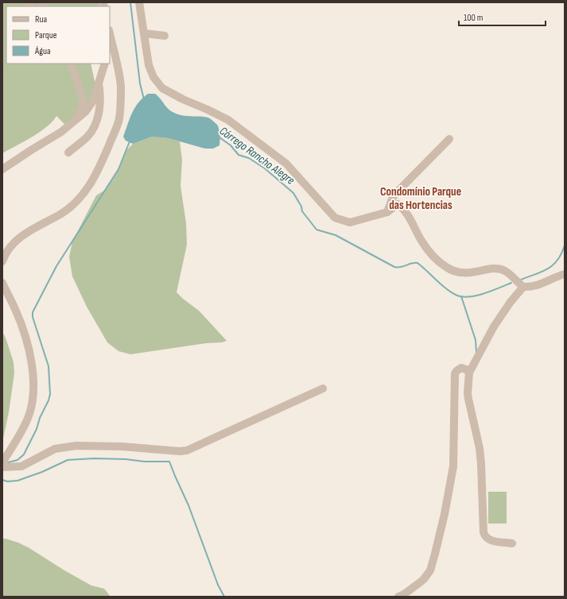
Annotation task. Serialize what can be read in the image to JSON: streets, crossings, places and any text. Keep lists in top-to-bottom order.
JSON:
{
  "districts": ["Condomínio Parque das Hortencias"],
  "water": ["Córrego Rancho Alegre"],
  "legend": ["Rua", "Parque", "Água"],
  "scale_bar": "100 m"
}
